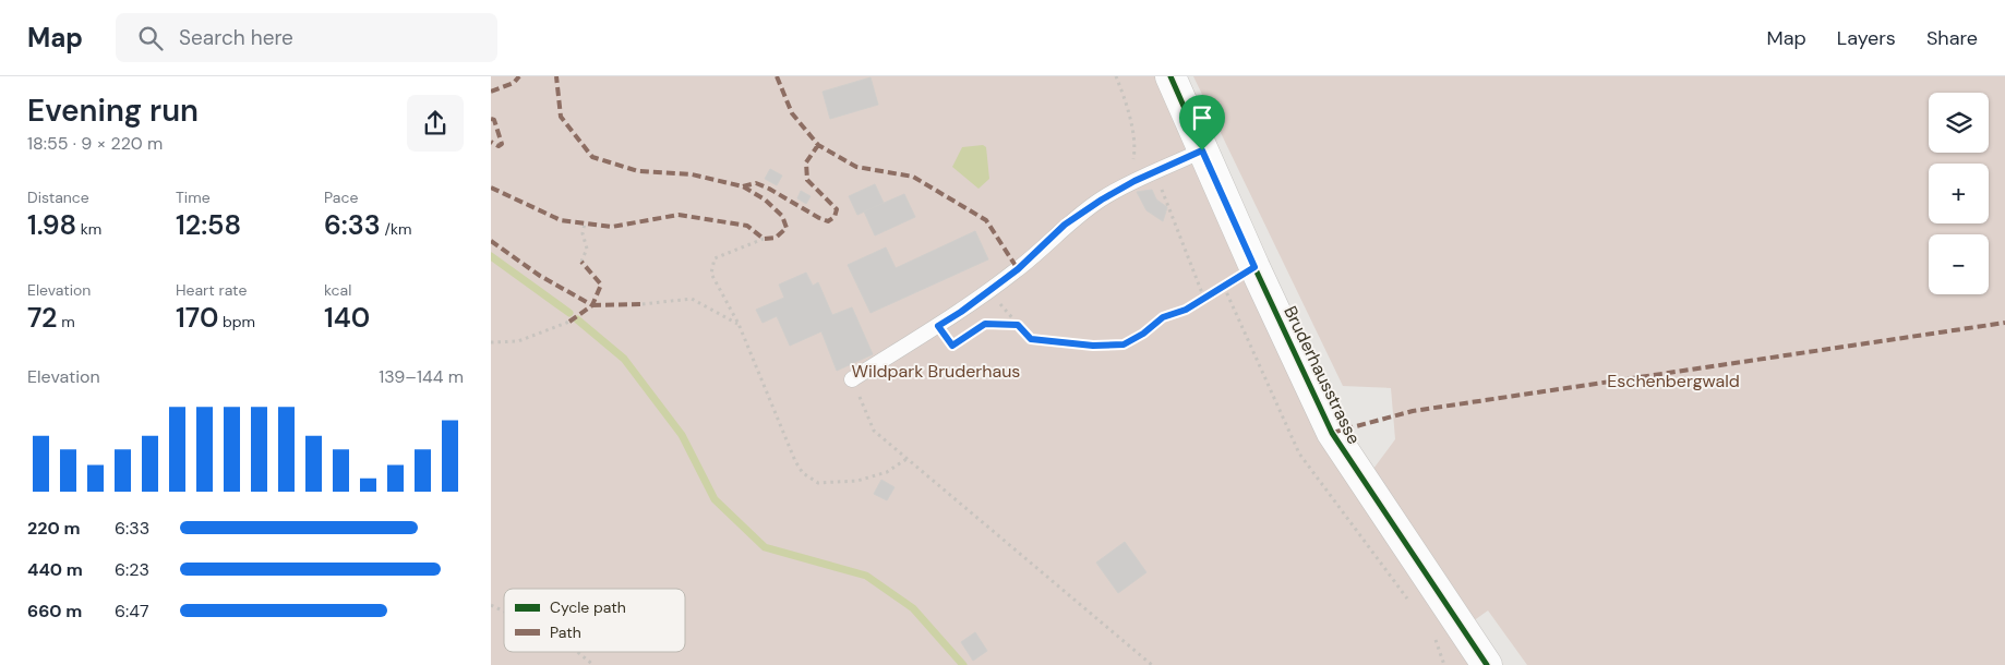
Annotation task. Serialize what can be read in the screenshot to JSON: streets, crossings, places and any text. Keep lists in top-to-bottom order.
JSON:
{
  "streets": {
    "street": ["Bruderhausstrasse"]
  },
  "parks": ["Wildpark Bruderhaus", "Eschenbergwald"],
  "legend": ["Cycle path", "Path"],
  "page": {
    "header": "Map",
    "search": "Search here",
    "nav": ["Map", "Layers", "Share"],
    "heading": ["Evening run", "18:55 · 9 × 220 m"],
    "map_buttons": ["+", "−"],
    "stats": [
      ["Distance", "1.98 km"],
      ["Time", "12:58"],
      ["Pace", "6:33 /km"],
      ["Elevation", "72 m"],
      ["Heart rate", "170 bpm"],
      ["kcal", "140"]
    ],
    "chart": ["Elevation", "139–144 m"],
    "list": [
      {
        "name": "220 m",
        "note": "6:33"
      },
      {
        "name": "440 m",
        "note": "6:23"
      },
      {
        "name": "660 m",
        "note": "6:47"
      }
    ]
  }
}
